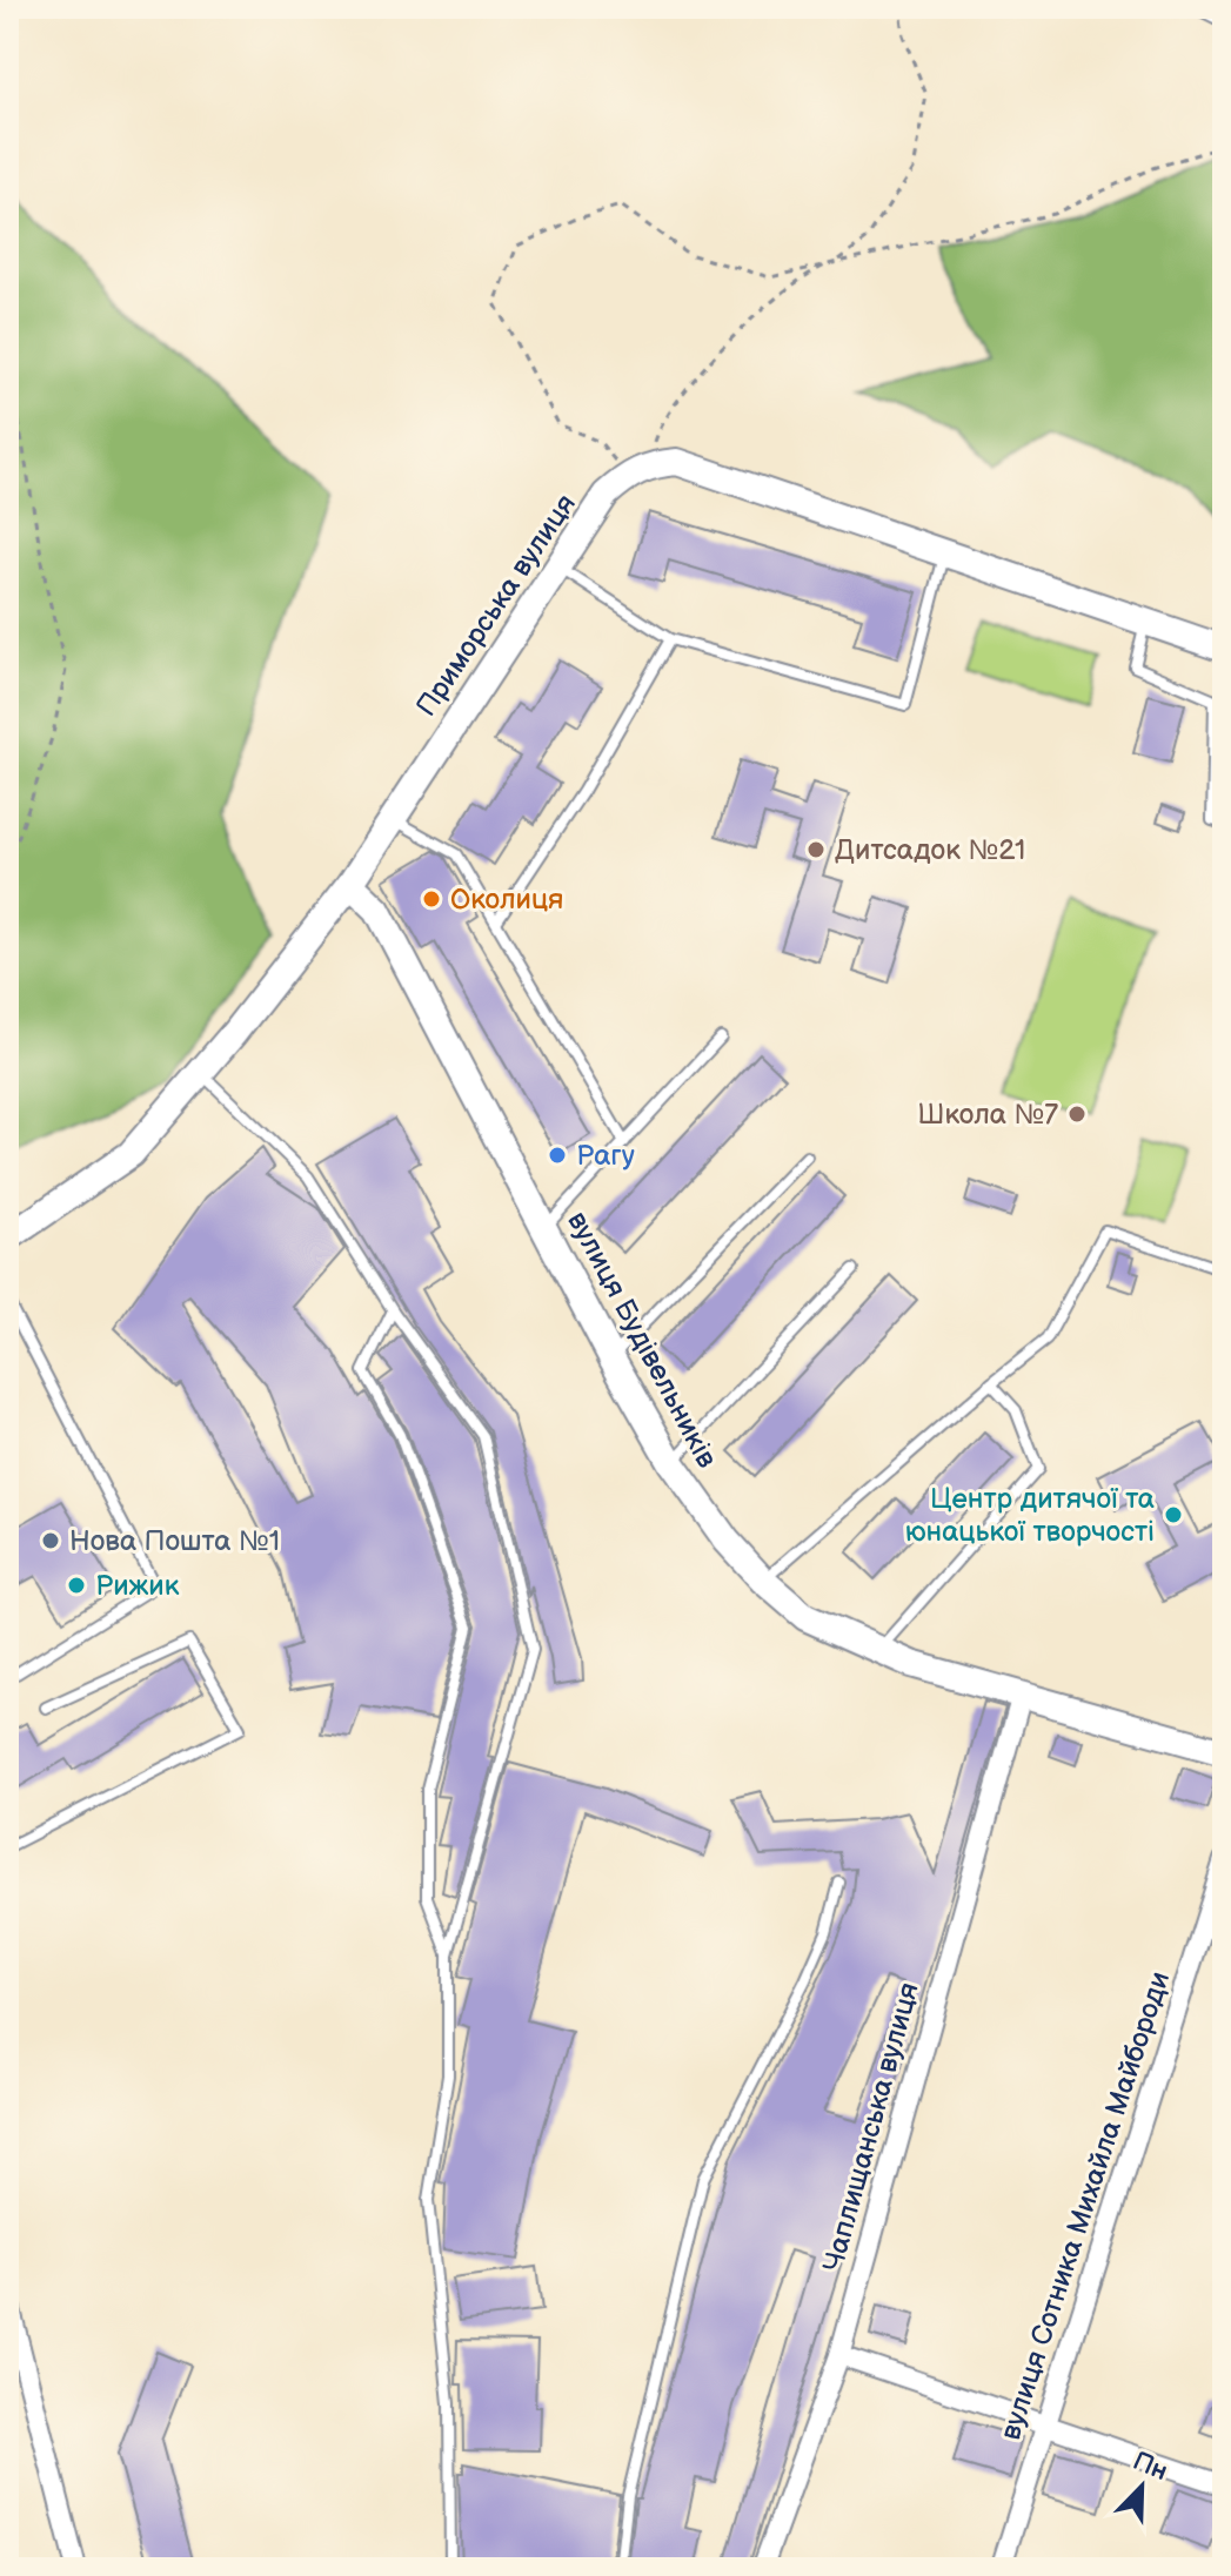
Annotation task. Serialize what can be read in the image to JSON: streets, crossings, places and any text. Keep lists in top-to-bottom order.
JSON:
{
  "streets": {
    "street": [
      "Приморська вулиця",
      "вулиця Будівельників",
      "Чаплищанська вулиця",
      "вулиця Сотника Михайла Майбороди"
    ]
  },
  "crossings": [
    ["Приморська вулиця", "вулиця Будівельників"],
    ["вулиця Будівельників", "Чаплищанська вулиця"]
  ],
  "places": [
    "Дитсадок №21",
    "Околиця",
    "Школа №7",
    "Рагу",
    "Центр дитячої та юнацької творчості",
    "Нова Пошта №1",
    "Рижик"
  ],
  "north": "top right"
}
